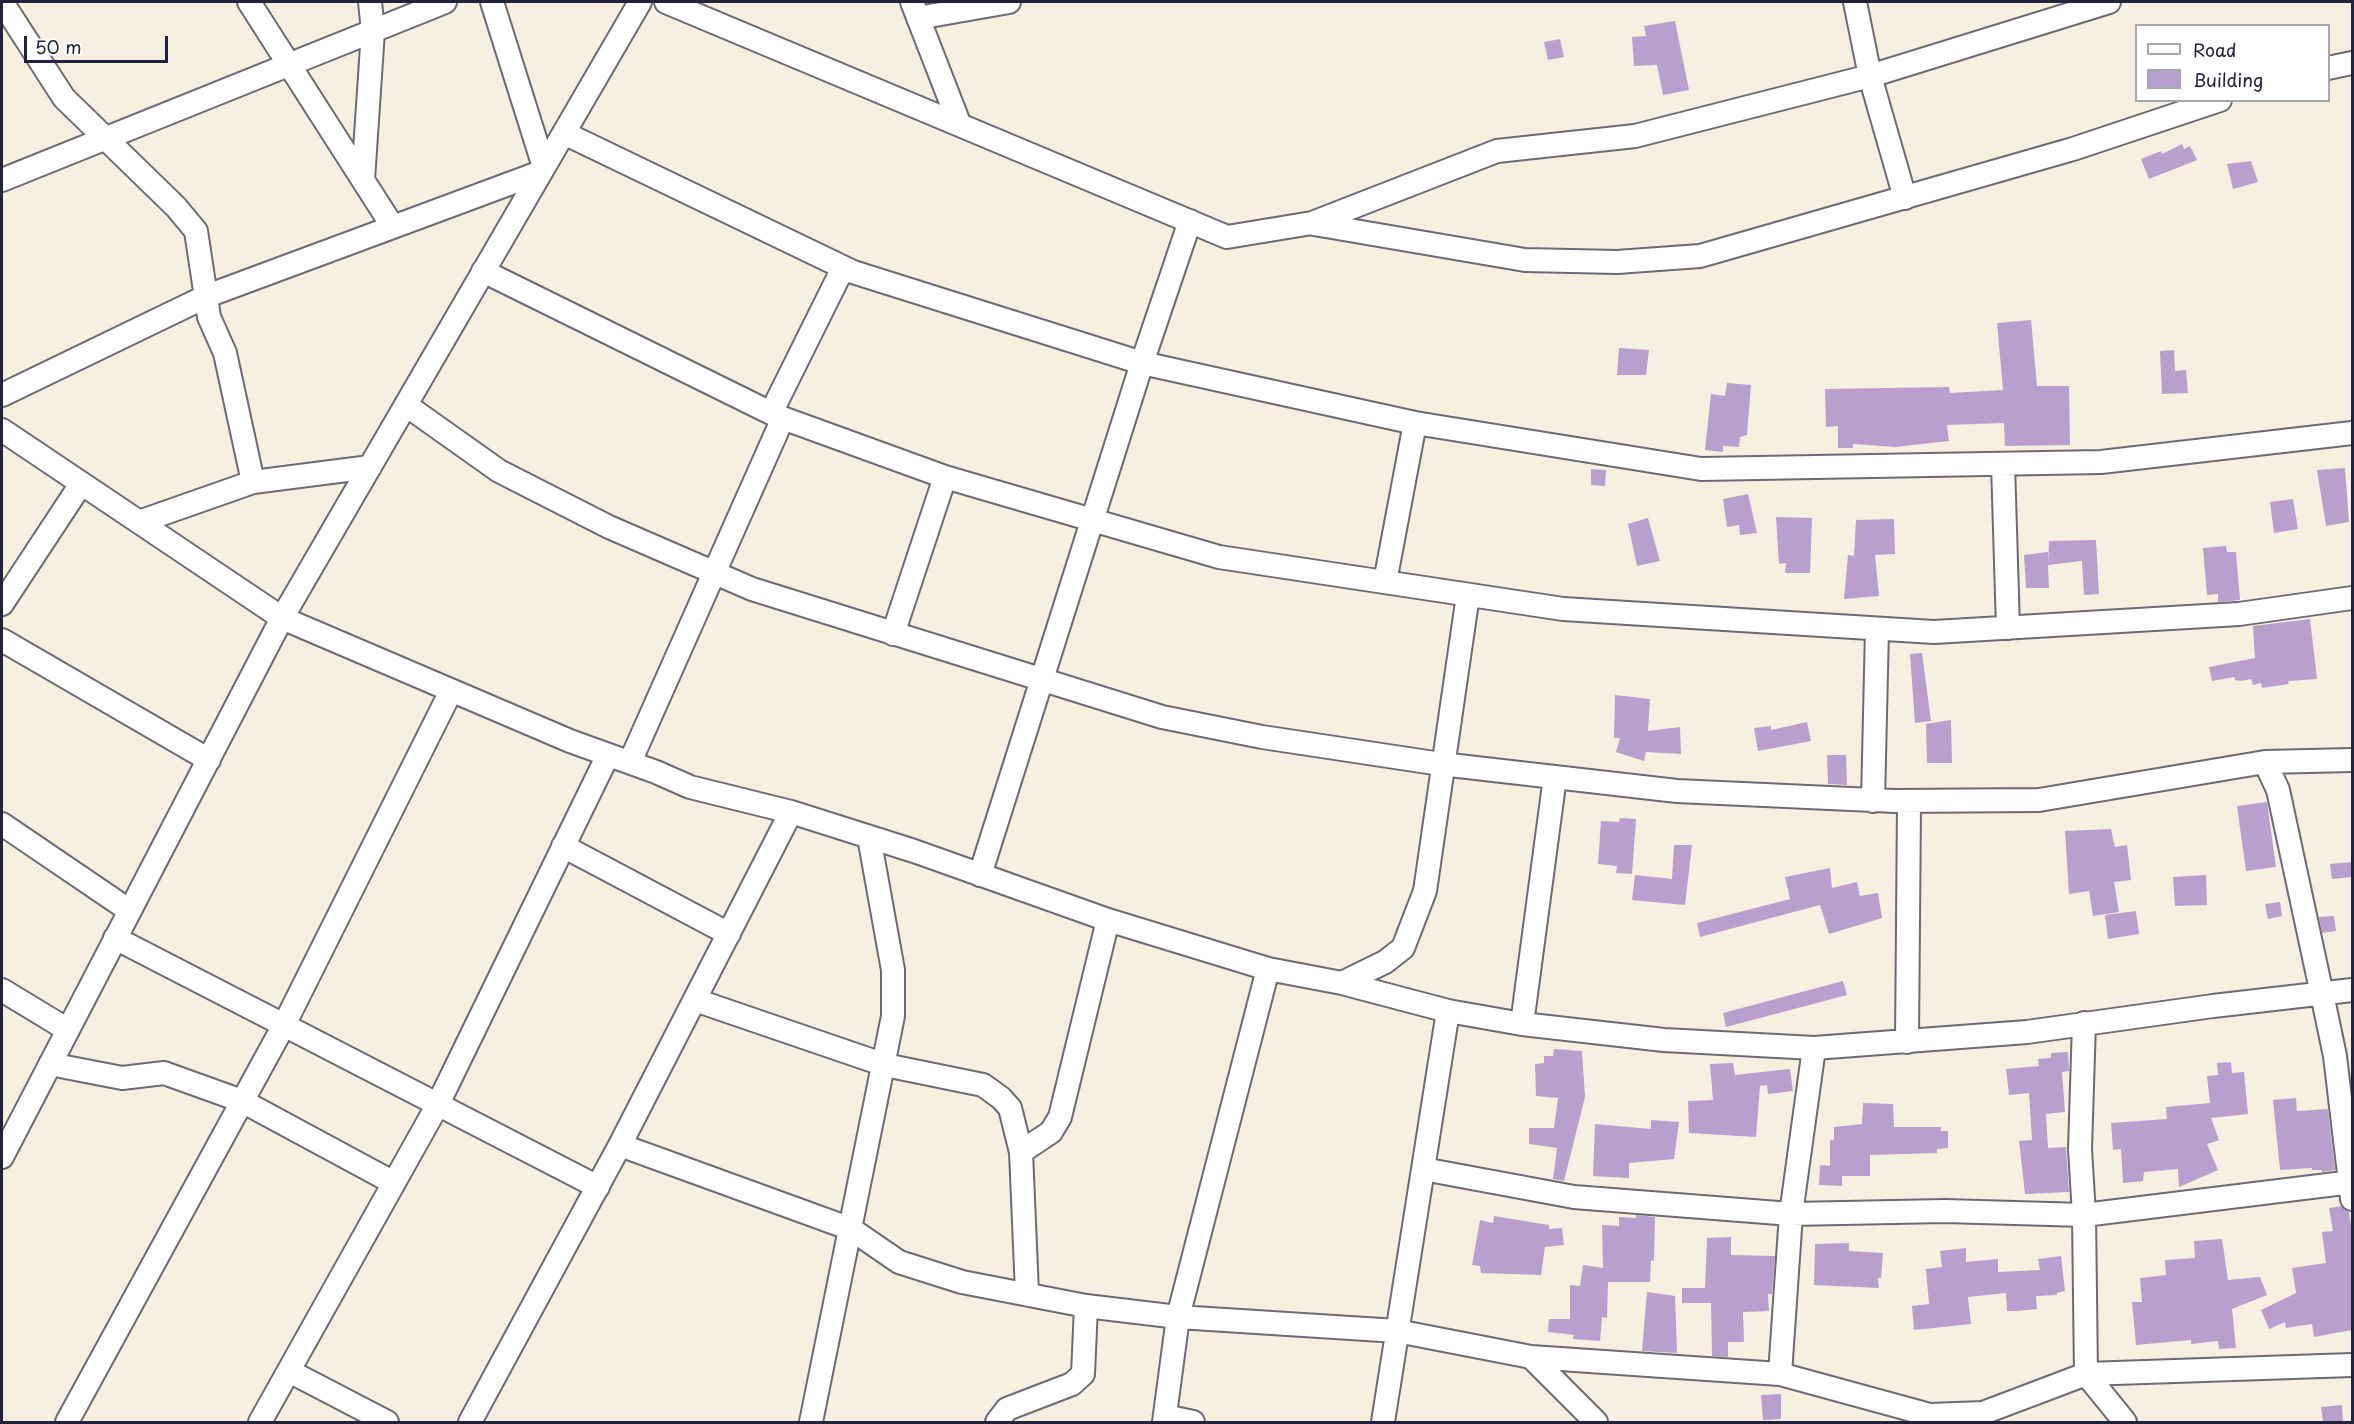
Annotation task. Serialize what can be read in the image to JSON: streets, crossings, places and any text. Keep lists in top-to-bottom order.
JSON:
{
  "legend": ["Road", "Building"],
  "scale_bar": "50 m"
}
